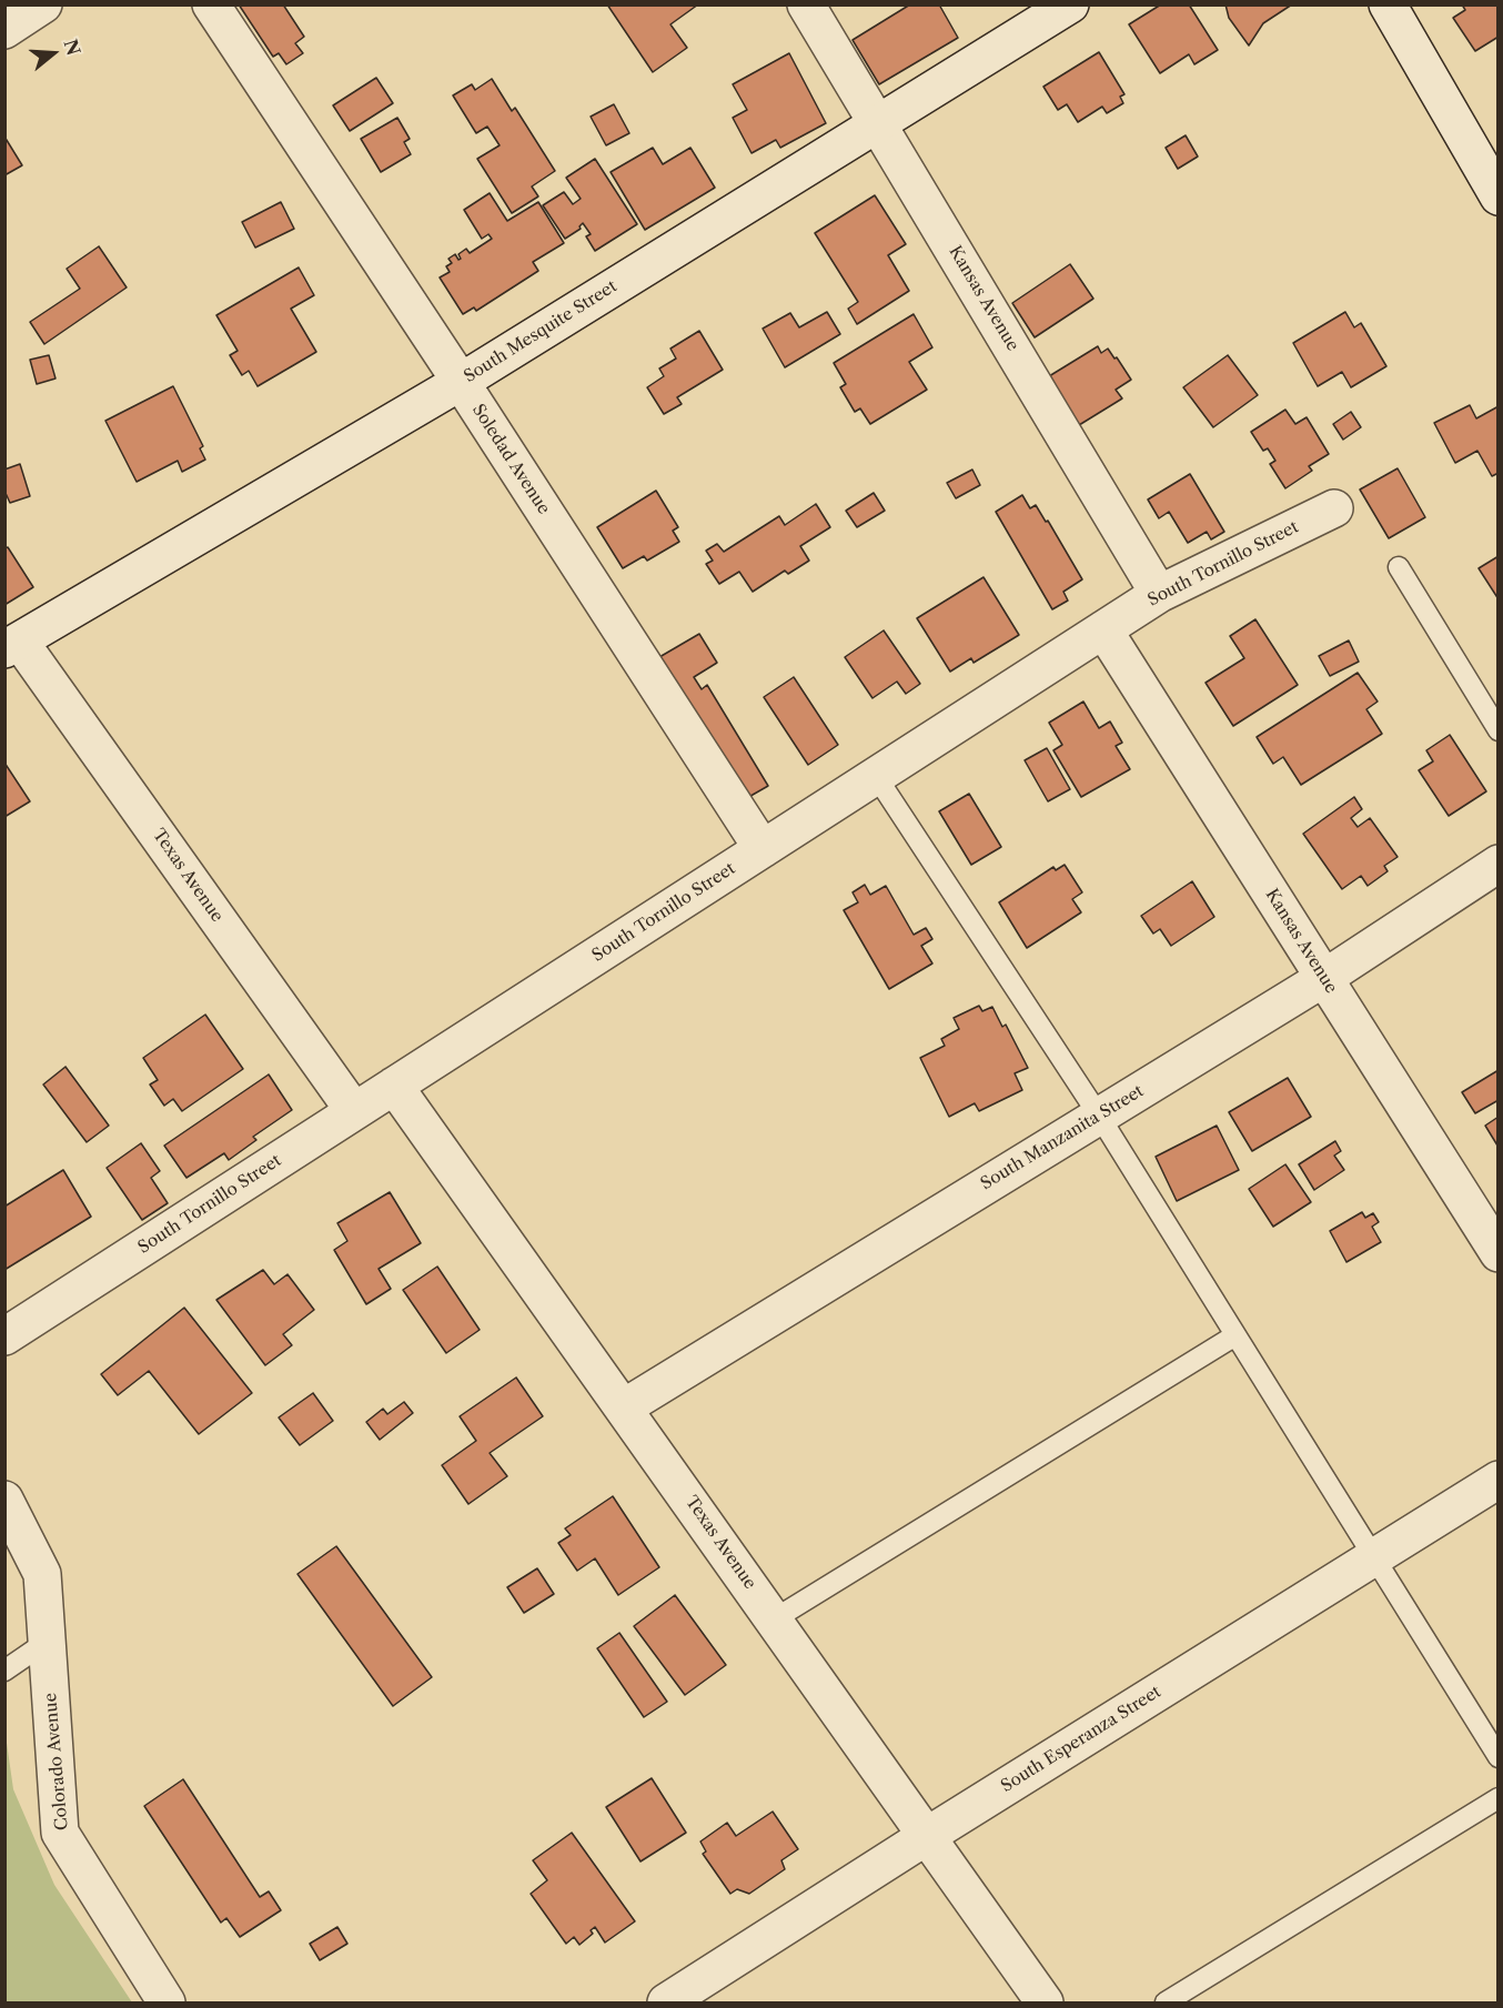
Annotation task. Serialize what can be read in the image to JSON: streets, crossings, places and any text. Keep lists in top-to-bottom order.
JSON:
{
  "streets": {
    "street": [
      "Kansas Avenue",
      "South Mesquite Street",
      "Soledad Avenue",
      "South Tornillo Street",
      "Texas Avenue",
      "South Manzanita Street",
      "South Esperanza Street",
      "Colorado Avenue"
    ]
  },
  "crossings": [
    ["Kansas Avenue", "South Mesquite Street"],
    ["Kansas Avenue", "South Tornillo Street"],
    ["Kansas Avenue", "South Manzanita Street"],
    ["South Mesquite Street", "Soledad Avenue"],
    ["South Mesquite Street", "Texas Avenue"],
    ["Soledad Avenue", "South Tornillo Street"],
    ["South Tornillo Street", "Texas Avenue"],
    ["Texas Avenue", "South Manzanita Street"],
    ["Texas Avenue", "South Esperanza Street"]
  ],
  "north": "right"
}
